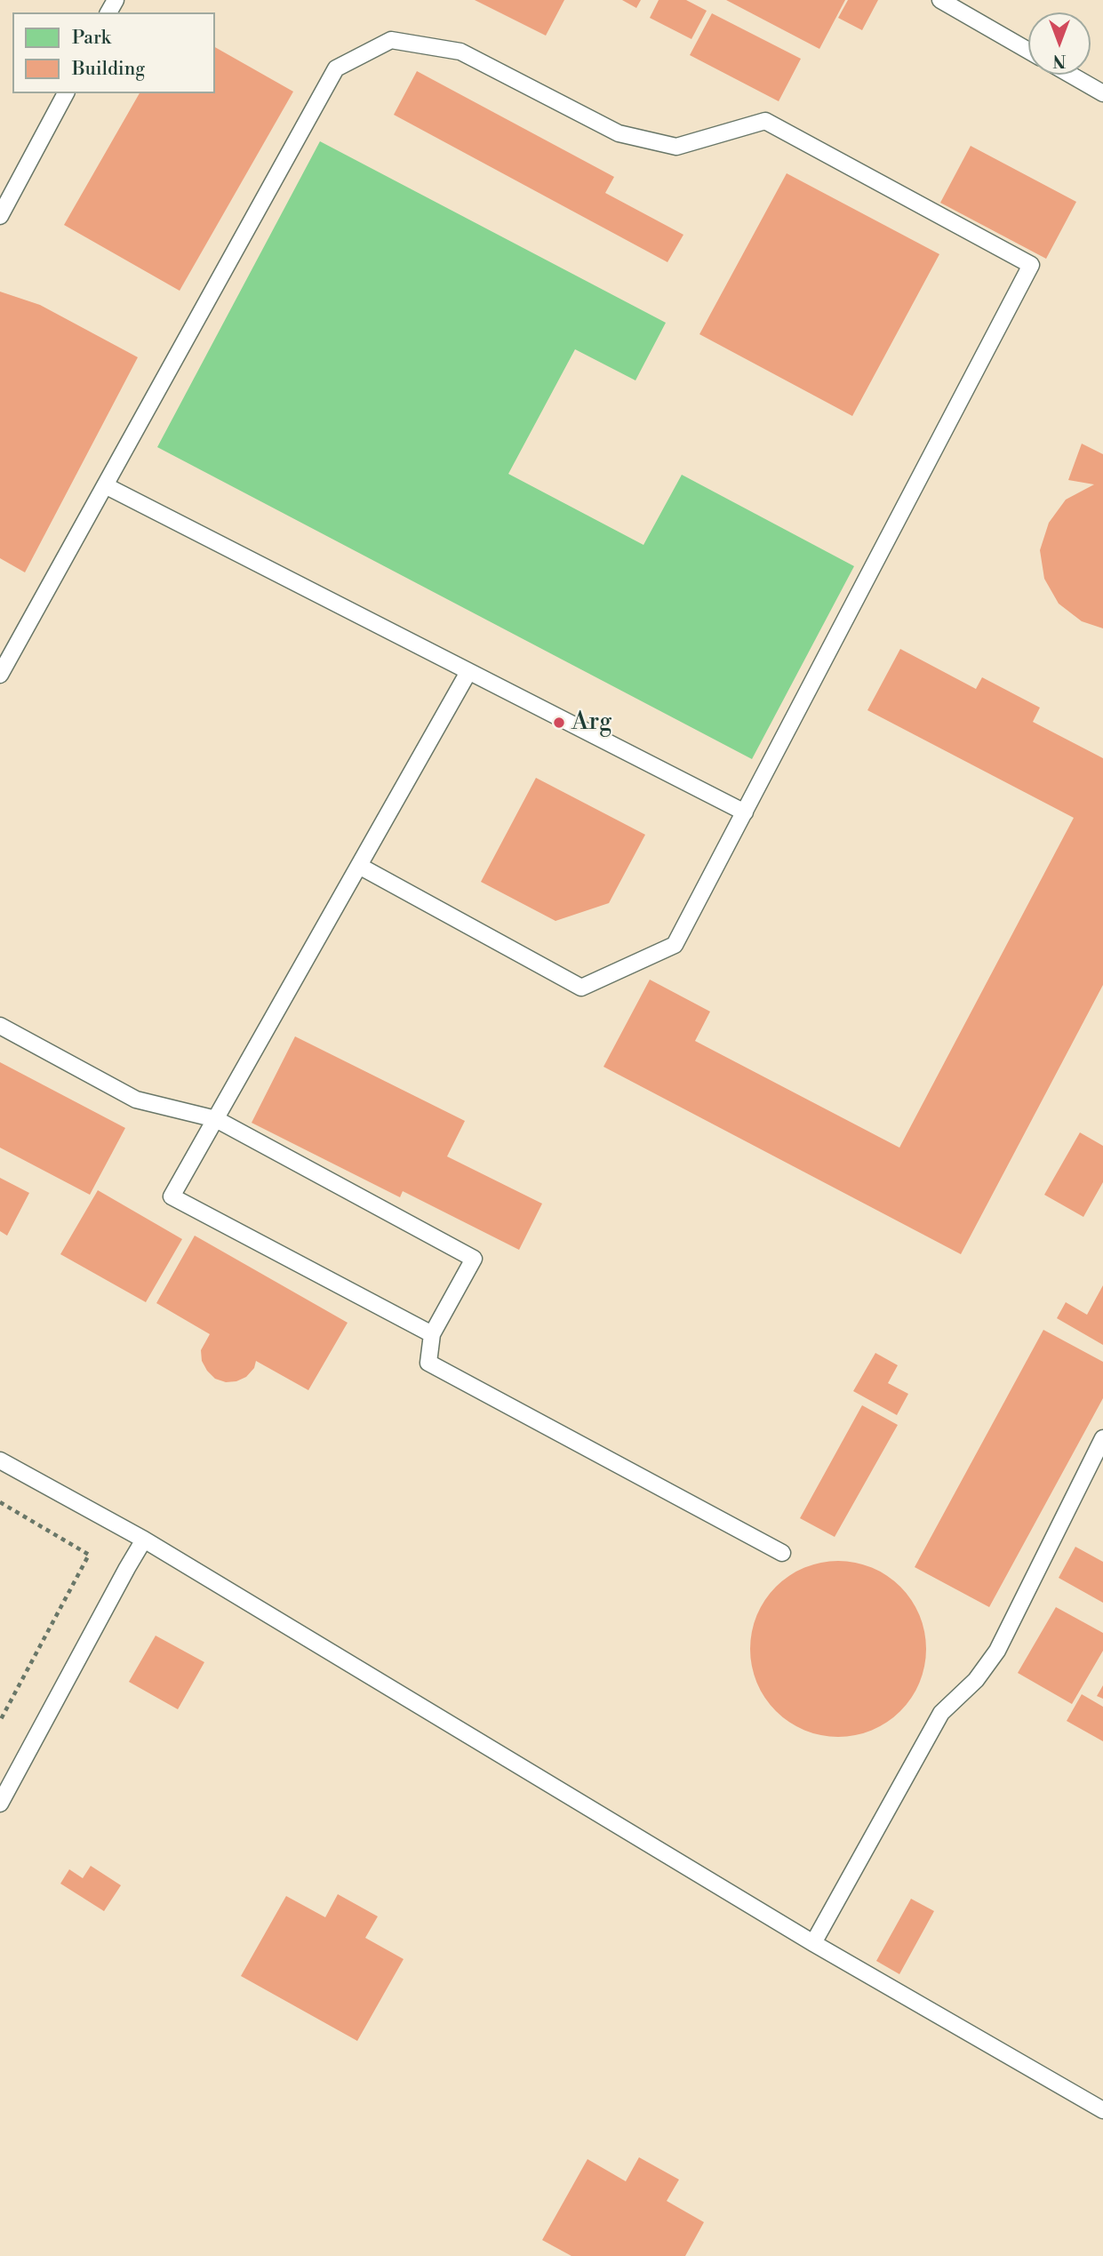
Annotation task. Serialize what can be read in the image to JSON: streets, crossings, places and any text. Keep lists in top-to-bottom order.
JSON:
{
  "places": ["Arg"],
  "legend": ["Park", "Building"],
  "north": "bottom"
}
